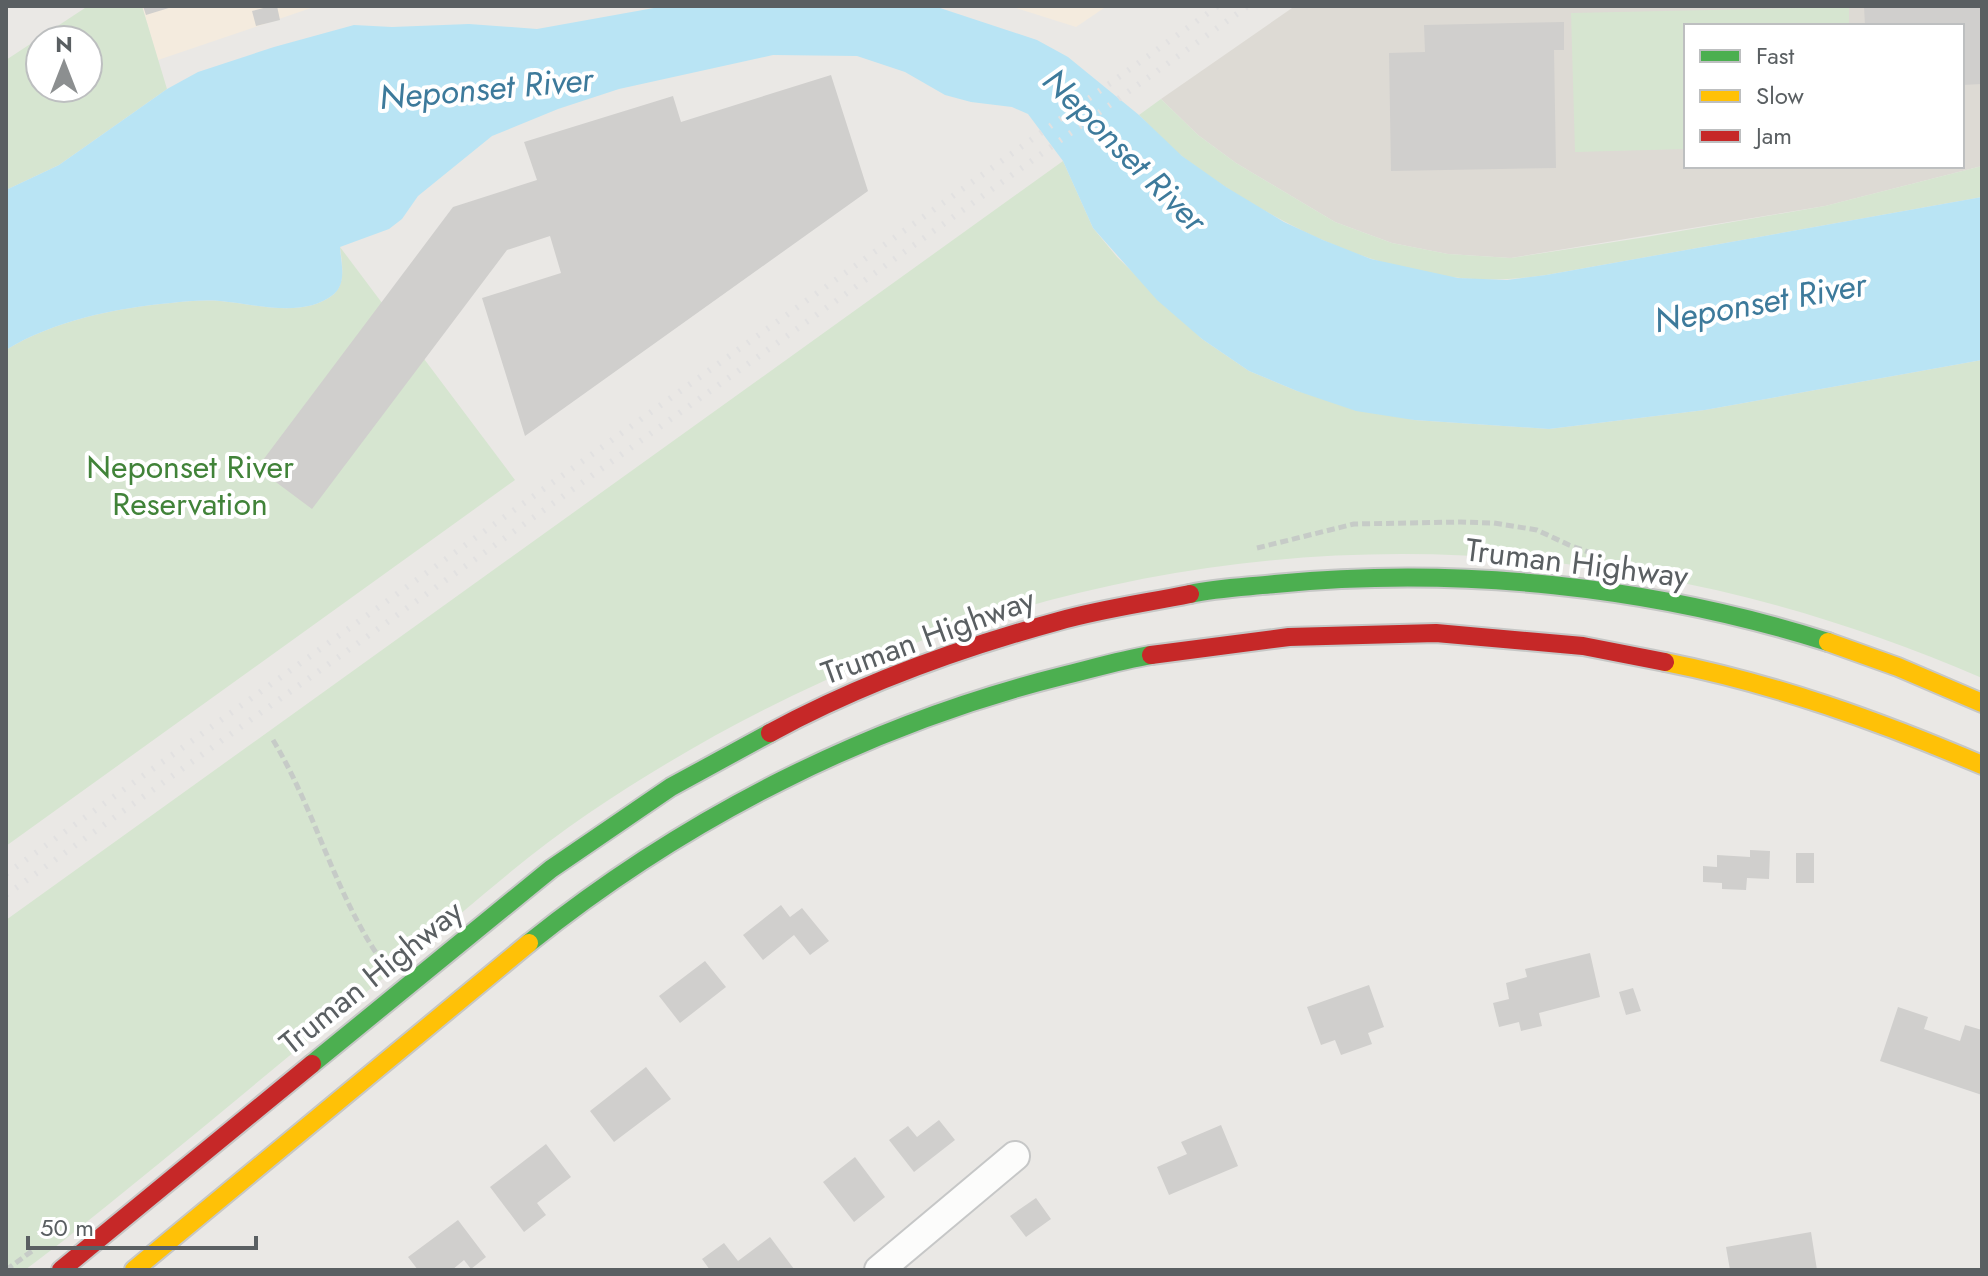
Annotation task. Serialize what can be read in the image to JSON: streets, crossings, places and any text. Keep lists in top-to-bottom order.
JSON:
{
  "streets": {
    "main road": ["Truman Highway"]
  },
  "water": ["Neponset River"],
  "parks": ["Neponset River Reservation"],
  "legend": ["Fast", "Slow", "Jam"],
  "scale_bar": "50 m",
  "north": "top"
}
